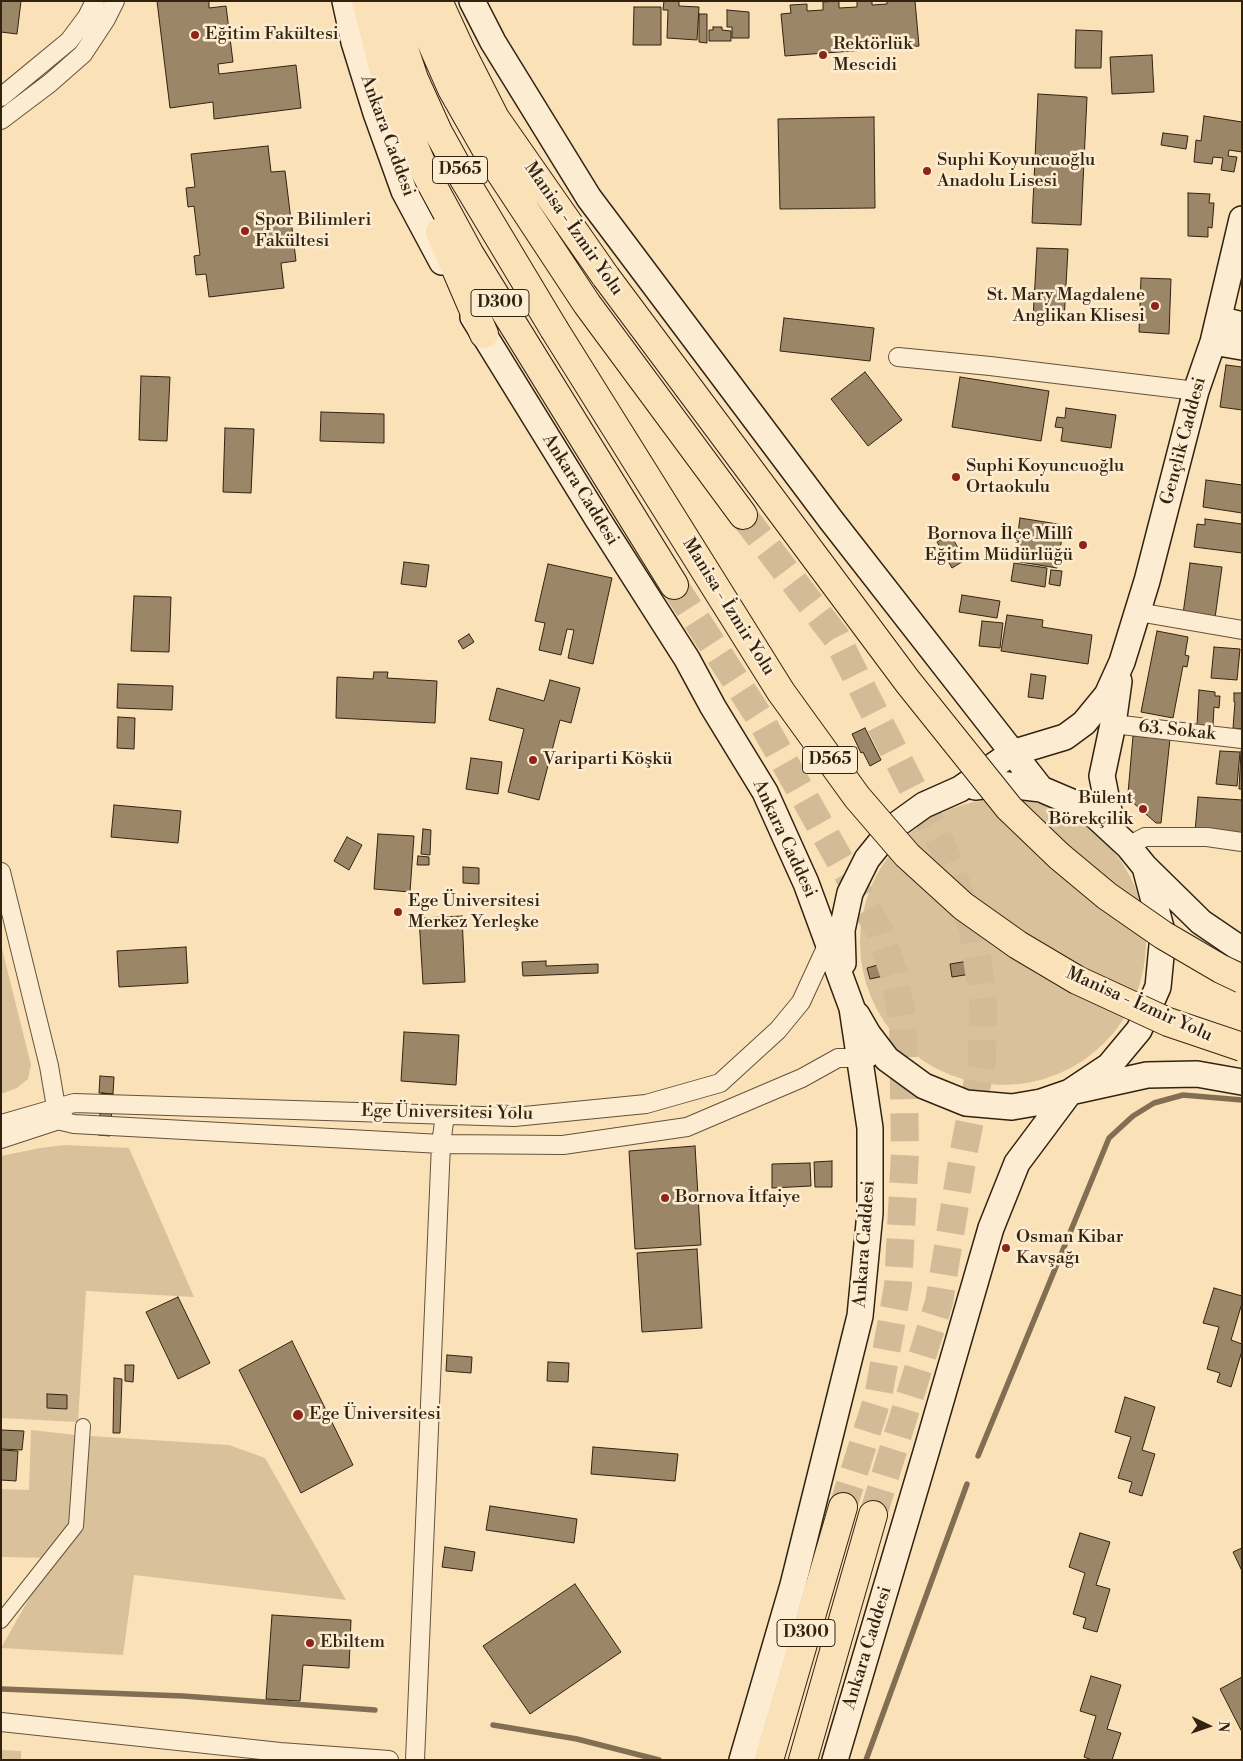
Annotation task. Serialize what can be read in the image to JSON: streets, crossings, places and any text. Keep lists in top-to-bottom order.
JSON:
{
  "streets": {
    "highway": [
      "Ankara Caddesi",
      "D565",
      "Manisa - İzmir Yolu",
      "D300"
    ],
    "main road": ["Gençlik Caddesi"],
    "street": ["63. Sokak", "Ege Üniversitesi Yolu"]
  },
  "crossings": [
    ["Ankara Caddesi", "Ege Üniversitesi Yolu"],
    ["Gençlik Caddesi", "63. Sokak"]
  ],
  "places": [
    "Eğitim Fakültesi",
    "Rektörlük Mescidi",
    "Suphi Koyuncuoğlu Anadolu Lisesi",
    "Spor Bilimleri Fakültesi",
    "St. Mary Magdalene Anglikan Klisesi",
    "Suphi Koyuncuoğlu Ortaokulu",
    "Bornova İlçe Millî Eğitim Müdürlüğü",
    "Variparti Köşkü",
    "Bülent Börekçilik",
    "Ege Üniversitesi Merkez Yerleşke",
    "Bornova İtfaiye",
    "Osman Kibar Kavşağı",
    "Ege Üniversitesi",
    "Ebiltem"
  ],
  "north": "right"
}
